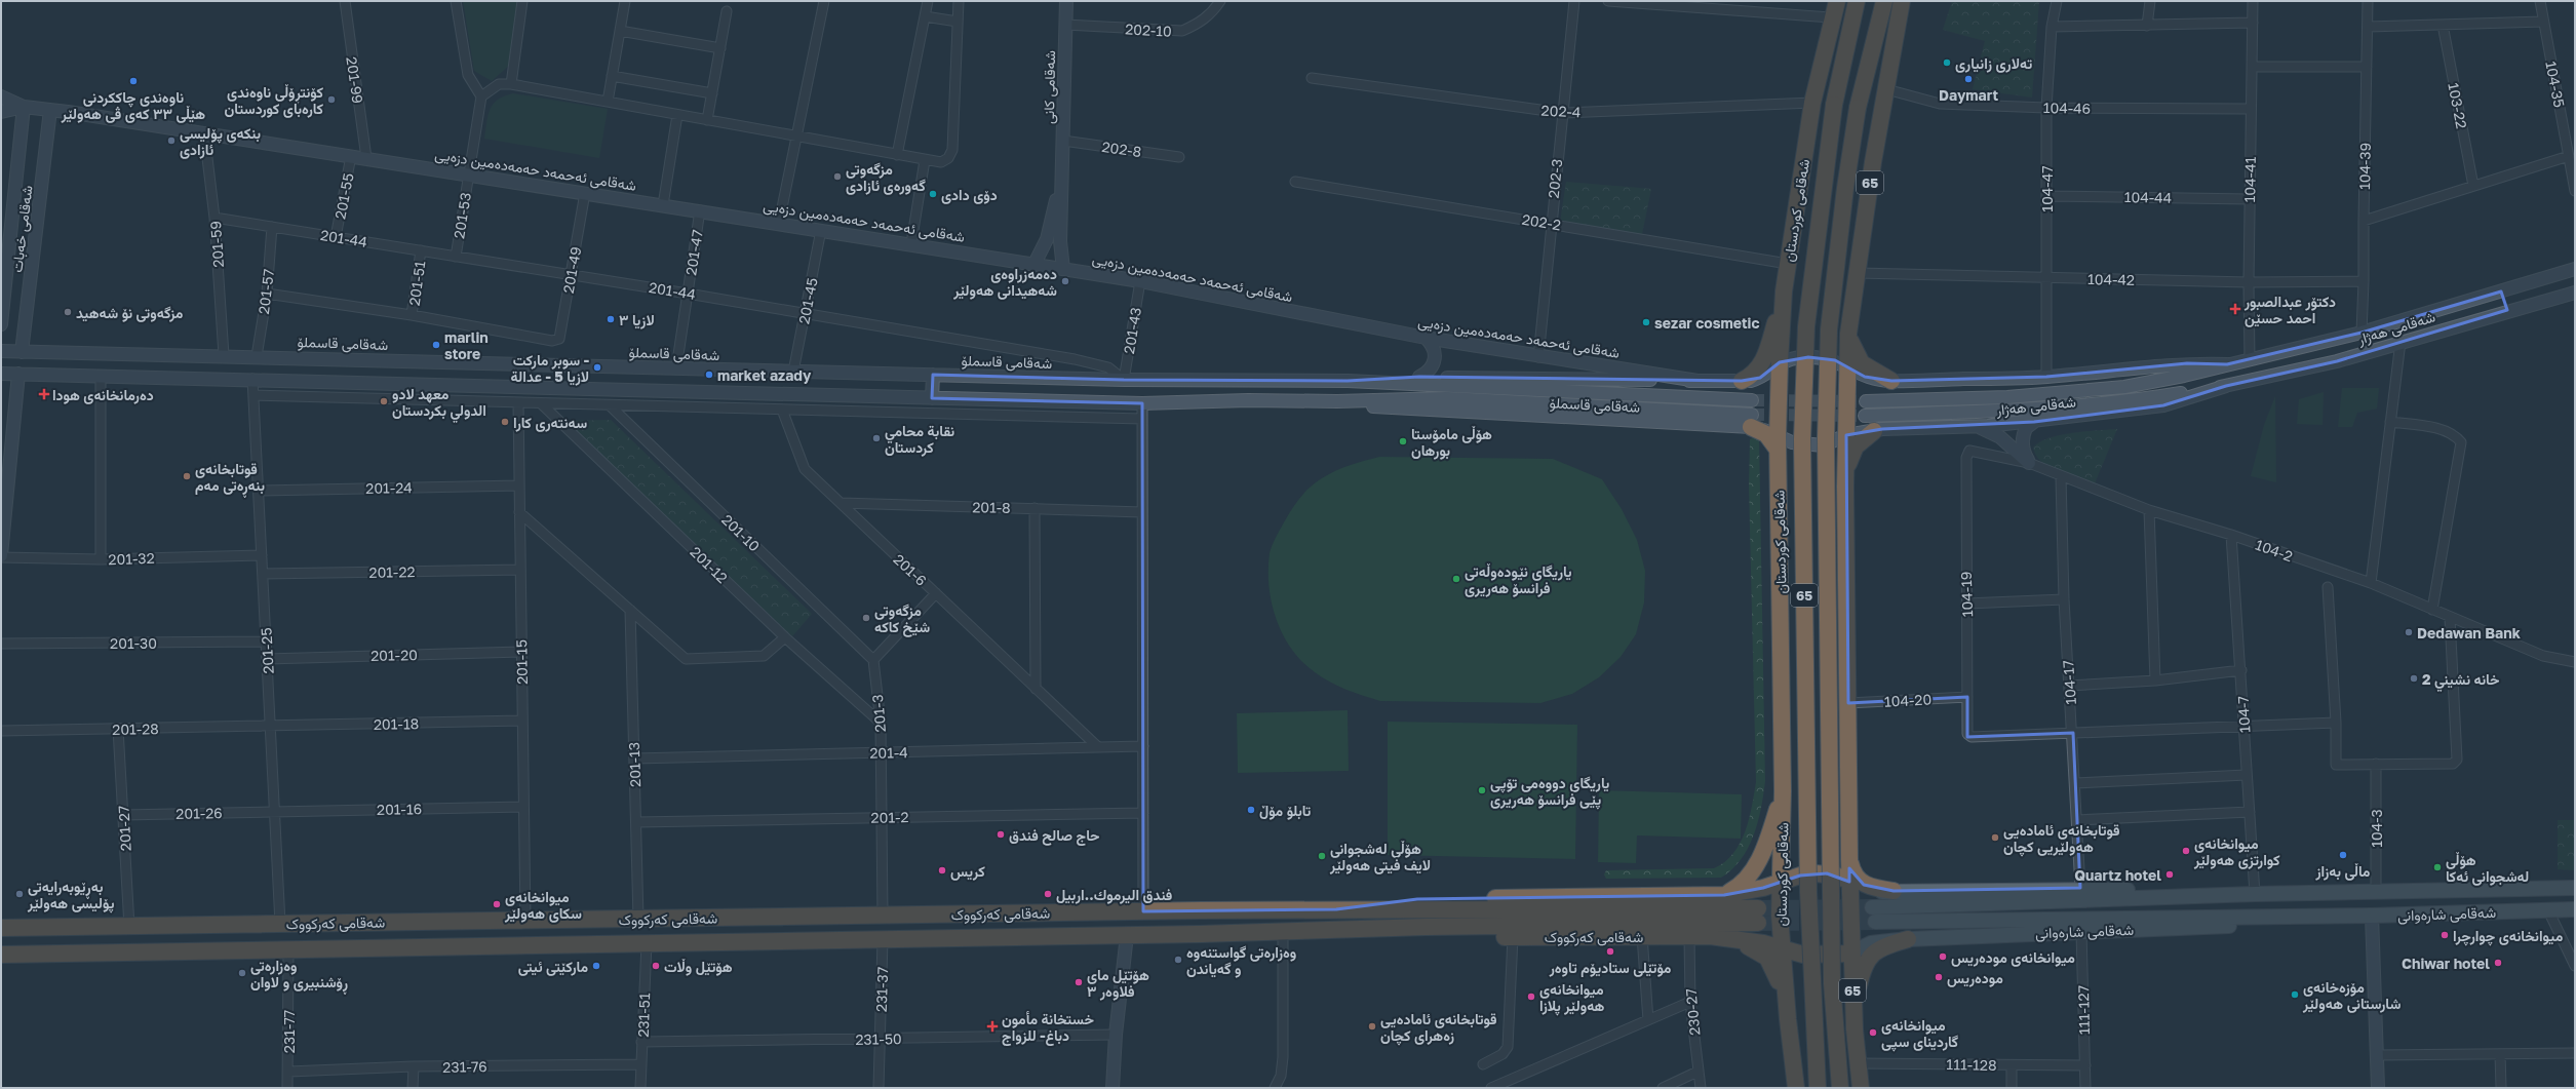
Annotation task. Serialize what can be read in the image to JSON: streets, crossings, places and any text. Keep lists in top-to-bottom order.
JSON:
{
  "streets": {
    "highway": ["65", "شەقامی کوردستان", "شەقامی کەرکووک"],
    "main road": [
      "شەقامی کانی",
      "شەقامی ئەحمەد حەمەدەمین دزەیی",
      "شەقامی خەبات",
      "شەقامی هەژار",
      "شەقامی قاسملۆ",
      "شەقامی شارەوانی"
    ],
    "street": [
      "202-10",
      "201-99",
      "104-35",
      "103-22",
      "104-46",
      "202-4",
      "202-8",
      "104-39",
      "202-3",
      "104-41",
      "104-47",
      "201-55",
      "104-44",
      "201-53",
      "202-2",
      "201-44",
      "201-59",
      "201-47",
      "201-49",
      "104-42",
      "201-51",
      "201-57",
      "201-45",
      "201-43",
      "201-24",
      "201-8",
      "201-10",
      "104-2",
      "201-32",
      "201-12",
      "201-6",
      "201-22",
      "104-19",
      "201-30",
      "201-25",
      "201-20",
      "201-15",
      "104-17",
      "104-20",
      "201-3",
      "104-7",
      "201-18",
      "201-28",
      "201-4",
      "201-13",
      "201-16",
      "201-26",
      "201-2",
      "201-27",
      "104-3",
      "231-37",
      "111-127",
      "230-27",
      "231-51",
      "231-77",
      "231-50",
      "111-128",
      "231-76"
    ]
  },
  "crossings": [
    ["202-10", "شەقامی کانی"],
    ["201-99", "شەقامی ئەحمەد حەمەدەمین دزەیی"],
    ["شەقامی کانی", "202-8"],
    ["شەقامی کانی", "شەقامی ئەحمەد حەمەدەمین دزەیی"],
    ["104-46", "104-41"],
    ["104-46", "65"],
    ["104-46", "104-47"],
    ["202-4", "202-3"],
    ["202-4", "شەقامی کوردستان"],
    ["104-39", "104-42"],
    ["104-39", "شەقامی هەژار"],
    ["شەقامی ئەحمەد حەمەدەمین دزەیی", "202-3"],
    ["شەقامی ئەحمەد حەمەدەمین دزەیی", "201-55"],
    ["شەقامی ئەحمەد حەمەدەمین دزەیی", "201-53"],
    ["شەقامی ئەحمەد حەمەدەمین دزەیی", "شەقامی خەبات"],
    ["شەقامی ئەحمەد حەمەدەمین دزەیی", "201-59"],
    ["شەقامی ئەحمەد حەمەدەمین دزەیی", "201-47"],
    ["شەقامی ئەحمەد حەمەدەمین دزەیی", "201-49"],
    ["شەقامی ئەحمەد حەمەدەمین دزەیی", "201-45"],
    ["شەقامی ئەحمەد حەمەدەمین دزەیی", "201-43"],
    ["شەقامی ئەحمەد حەمەدەمین دزەیی", "شەقامی قاسملۆ"],
    ["202-3", "202-2"],
    ["104-41", "104-44"],
    ["104-41", "104-42"],
    ["104-41", "شەقامی هەژار"],
    ["65", "104-42"],
    ["65", "شەقامی هەژار"],
    ["65", "شەقامی قاسملۆ"],
    ["65", "104-20"],
    ["65", "شەقامی کەرکووک"],
    ["65", "شەقامی شارەوانی"],
    ["65", "111-128"],
    ["104-47", "104-44"],
    ["104-47", "104-42"],
    ["104-47", "شەقامی هەژار"],
    ["201-55", "201-44"],
    ["شەقامی کوردستان", "202-2"],
    ["شەقامی کوردستان", "شەقامی قاسملۆ"],
    ["شەقامی کوردستان", "شەقامی کەرکووک"],
    ["201-53", "201-44"],
    ["شەقامی خەبات", "شەقامی قاسملۆ"],
    ["201-44", "201-59"],
    ["201-44", "201-47"],
    ["201-44", "201-49"],
    ["201-44", "201-51"],
    ["201-44", "201-57"],
    ["201-44", "201-45"],
    ["201-44", "201-43"],
    ["201-44", "شەقامی قاسملۆ"],
    ["201-59", "شەقامی قاسملۆ"],
    ["201-47", "شەقامی قاسملۆ"],
    ["201-49", "201-51"],
    ["201-57", "شەقامی قاسملۆ"],
    ["201-45", "شەقامی قاسملۆ"],
    ["شەقامی هەژار", "شەقامی قاسملۆ"],
    ["201-43", "شەقامی قاسملۆ"],
    ["شەقامی قاسملۆ", "201-25"],
    ["201-24", "201-25"],
    ["201-24", "201-15"],
    ["201-8", "201-6"],
    ["201-10", "201-3"],
    ["104-2", "104-19"],
    ["104-2", "104-17"],
    ["104-2", "104-7"],
    ["201-32", "201-25"],
    ["201-12", "201-3"],
    ["201-6", "201-4"],
    ["201-22", "201-25"],
    ["201-22", "201-15"],
    ["104-19", "104-17"],
    ["104-19", "104-20"],
    ["201-30", "201-25"],
    ["201-25", "201-20"],
    ["201-25", "201-18"],
    ["201-25", "201-28"],
    ["201-25", "201-16"],
    ["201-25", "201-26"],
    ["201-25", "شەقامی کەرکووک"],
    ["201-20", "201-15"],
    ["201-15", "201-18"],
    ["201-15", "201-16"],
    ["201-15", "شەقامی کەرکووک"],
    ["104-17", "شەقامی شارەوانی"],
    ["201-3", "201-4"],
    ["201-3", "201-2"],
    ["201-3", "شەقامی کەرکووک"],
    ["104-7", "شەقامی شارەوانی"],
    ["201-18", "201-28"],
    ["201-28", "201-27"],
    ["201-4", "201-13"],
    ["201-13", "201-2"],
    ["201-13", "شەقامی کەرکووک"],
    ["201-16", "201-26"],
    ["201-26", "201-27"],
    ["201-27", "شەقامی کەرکووک"],
    ["104-3", "شەقامی شارەوانی"],
    ["شەقامی کەرکووک", "شەقامی شارەوانی"],
    ["شەقامی کەرکووک", "231-37"],
    ["شەقامی کەرکووک", "230-27"],
    ["شەقامی کەرکووک", "231-51"],
    ["شەقامی کەرکووک", "231-77"],
    ["شەقامی شارەوانی", "111-127"],
    ["231-37", "231-50"],
    ["111-127", "111-128"],
    ["231-51", "231-50"],
    ["231-51", "231-76"],
    ["231-77", "231-76"]
  ],
  "places": {
    "other": [
      "تەلاری زانیاری",
      "Daymart",
      "ناوەندی چاککردنی هێڵی ٣٣ کەی ڤی هەولێر",
      "کۆنتڕۆڵی ناوەندی کارەبای کوردستان",
      "بنکەی پۆلیسی ئازادی",
      "مزگەوتی گەورەی ئازادی",
      "دۆى دادى",
      "دەمەزراوەی شەهیدانی هەولێر",
      "مزگەوتی نۆ شەهید",
      "لازیا ٣",
      "sezar cosmetic",
      "marlin store",
      "سوبر ماركت - لازيا 5 - عدالة",
      "market azady",
      "معهد لادو الدولي بكردستان",
      "سەنتەری کارا",
      "نقابة محامي كردستان",
      "هۆڵی مامۆستا بورهان",
      "قوتابخانەی بنەڕەتی مەم",
      "یاریگای نێودەوڵەتی فرانسۆ هەریری",
      "مزگه‌وتی شێخ كاكه",
      "Dedawan Bank",
      "خانه نشيني 2",
      "یاریگای دووەمی تۆپی پێی فرانسۆ هەریری",
      "تابلۆ مۆڵ",
      "حاج صالح فندق",
      "قوتابخانەی ئامادەیی هەولێریی کچان",
      "میوانخانەی کوارتزی هەولێر",
      "ماڵی بەزاز",
      "هۆڵی لەشجوانی لایف فیتی هەولێر",
      "هۆڵی لەشجوانی ئەکا",
      "كريس",
      "Quartz hotel",
      "بەڕێوبەرایەتی پۆلیسی هەولێر",
      "فندق اليرموك..اربيل",
      "میوانخانەی سکای هەولێر",
      "میوانخانەی چوارچرا",
      "مۆتێلی ستادیۆم تاوەر",
      "میوانخانەی مودەریس",
      "وەزارەتی گواستنەوە و گەیاندن",
      "Chiwar hotel",
      "مارکێتی ئیتی",
      "هۆتێل وڵات",
      "وەزارەتی ڕۆشنبیری و لاوان",
      "مودەریس",
      "هۆتێل مای فلاوەر ٣",
      "مۆزەخانەی شارستانی هەولێر",
      "میوانخانەی هەولێر پلازا",
      "قوتابخانەی ئامادەیی زەهرای کچان",
      "میوانخانەی گاردینای سپی"
    ],
    "health": ["دکتۆر عبدالصبور احمد حسێن", "دەرمانخانەی هودا", "خستخانة مأمون دباغ- للزواج"]
  }
}
